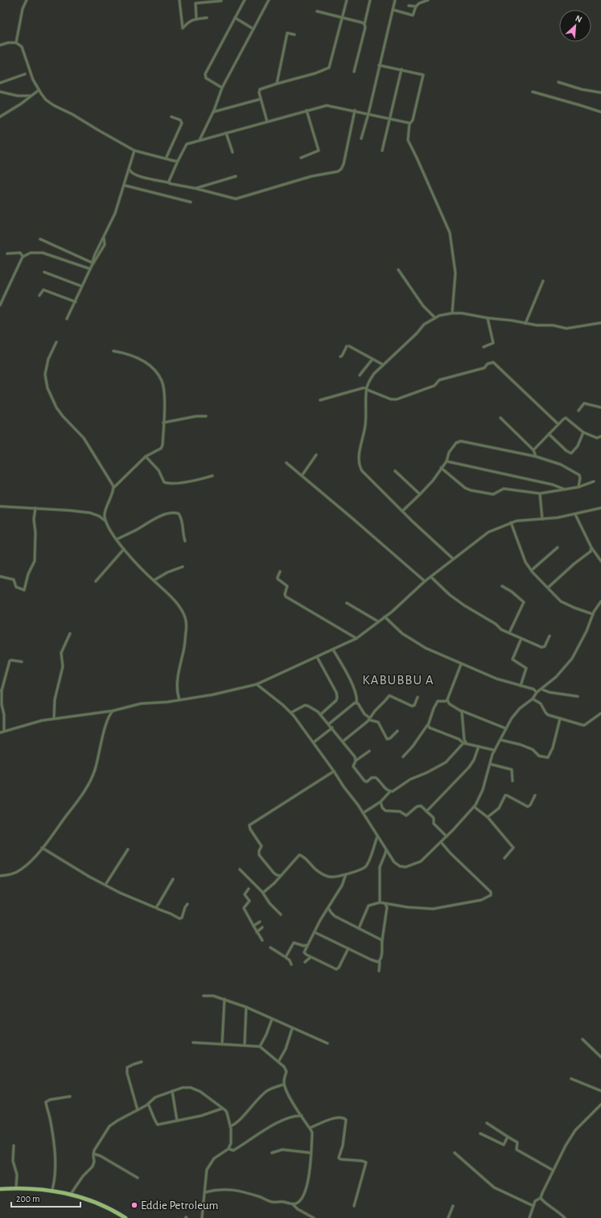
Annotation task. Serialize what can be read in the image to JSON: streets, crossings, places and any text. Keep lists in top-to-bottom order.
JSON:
{
  "districts": ["KABUBBU A"],
  "places": ["Eddie Petroleum"],
  "scale_bar": "200 m",
  "north": "top right"
}
